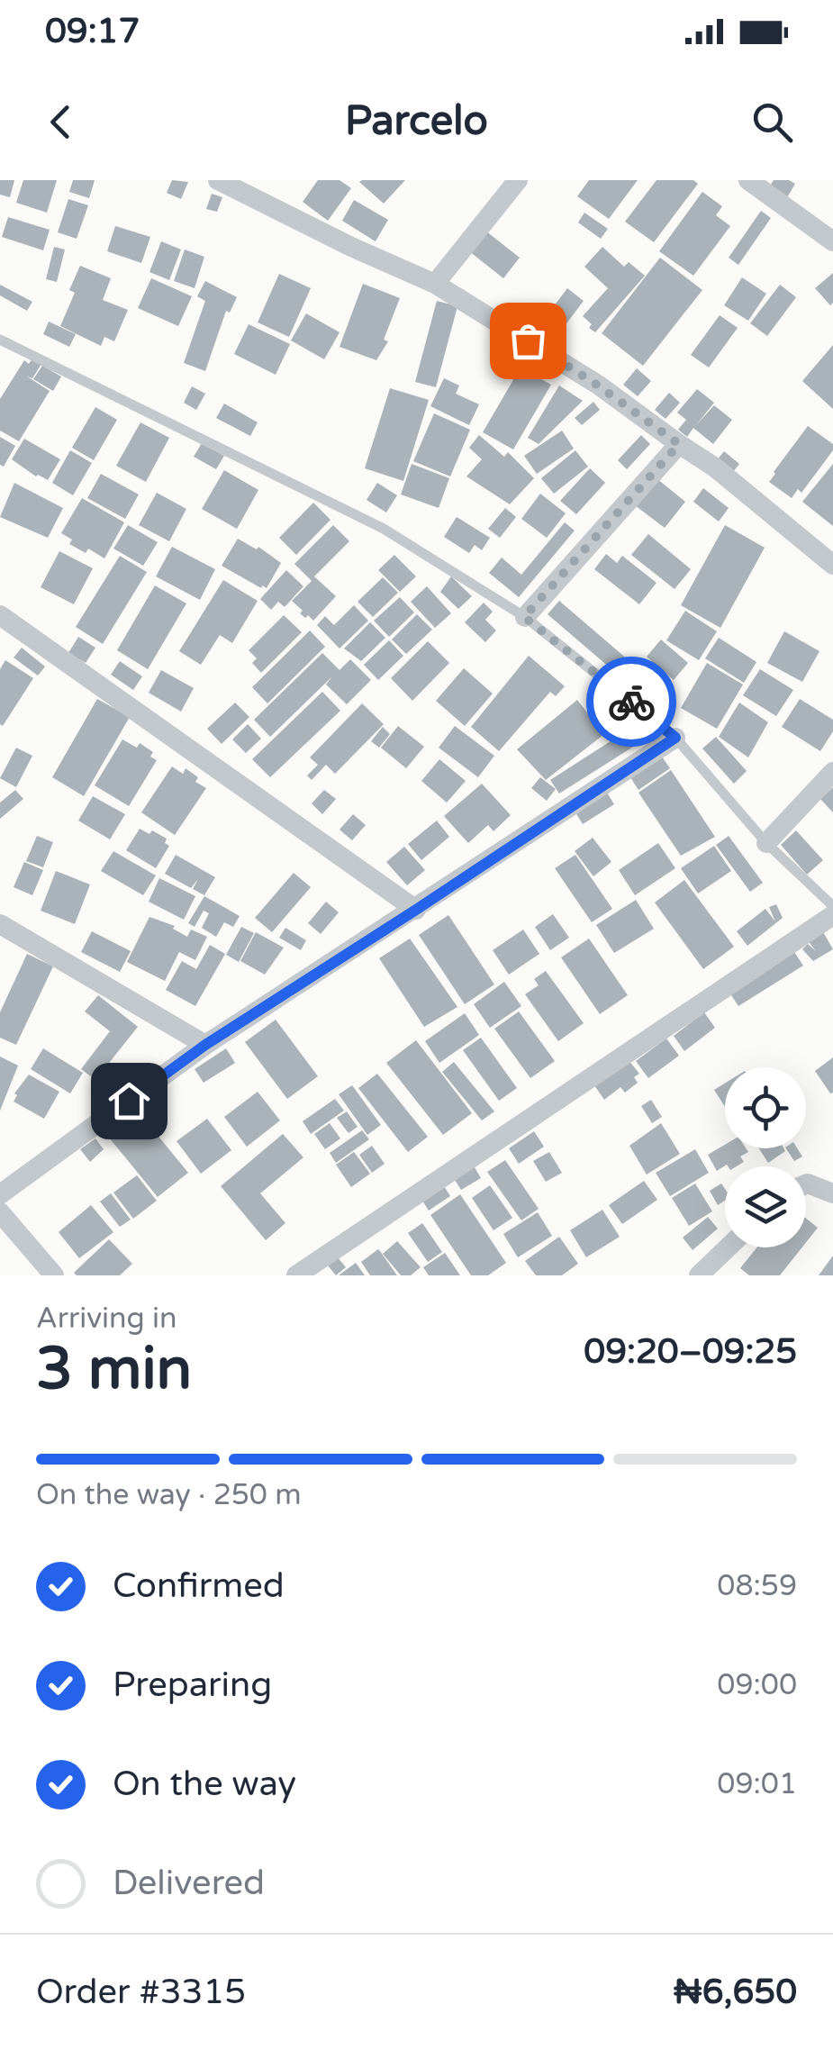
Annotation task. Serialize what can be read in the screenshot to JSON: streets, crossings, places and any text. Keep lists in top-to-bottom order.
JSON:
{
  "page": {
    "status": "09:17",
    "header": "Parcelo",
    "heading": ["3 min", "Arriving in", "09:20–09:25"],
    "panel": ["Order #3315", "₦6,650"],
    "bar": "On the way · 250 m",
    "list": [
      ["Confirmed", "08:59"],
      ["Preparing", "09:00"],
      ["On the way", "09:01"],
      "Delivered"
    ]
  }
}
